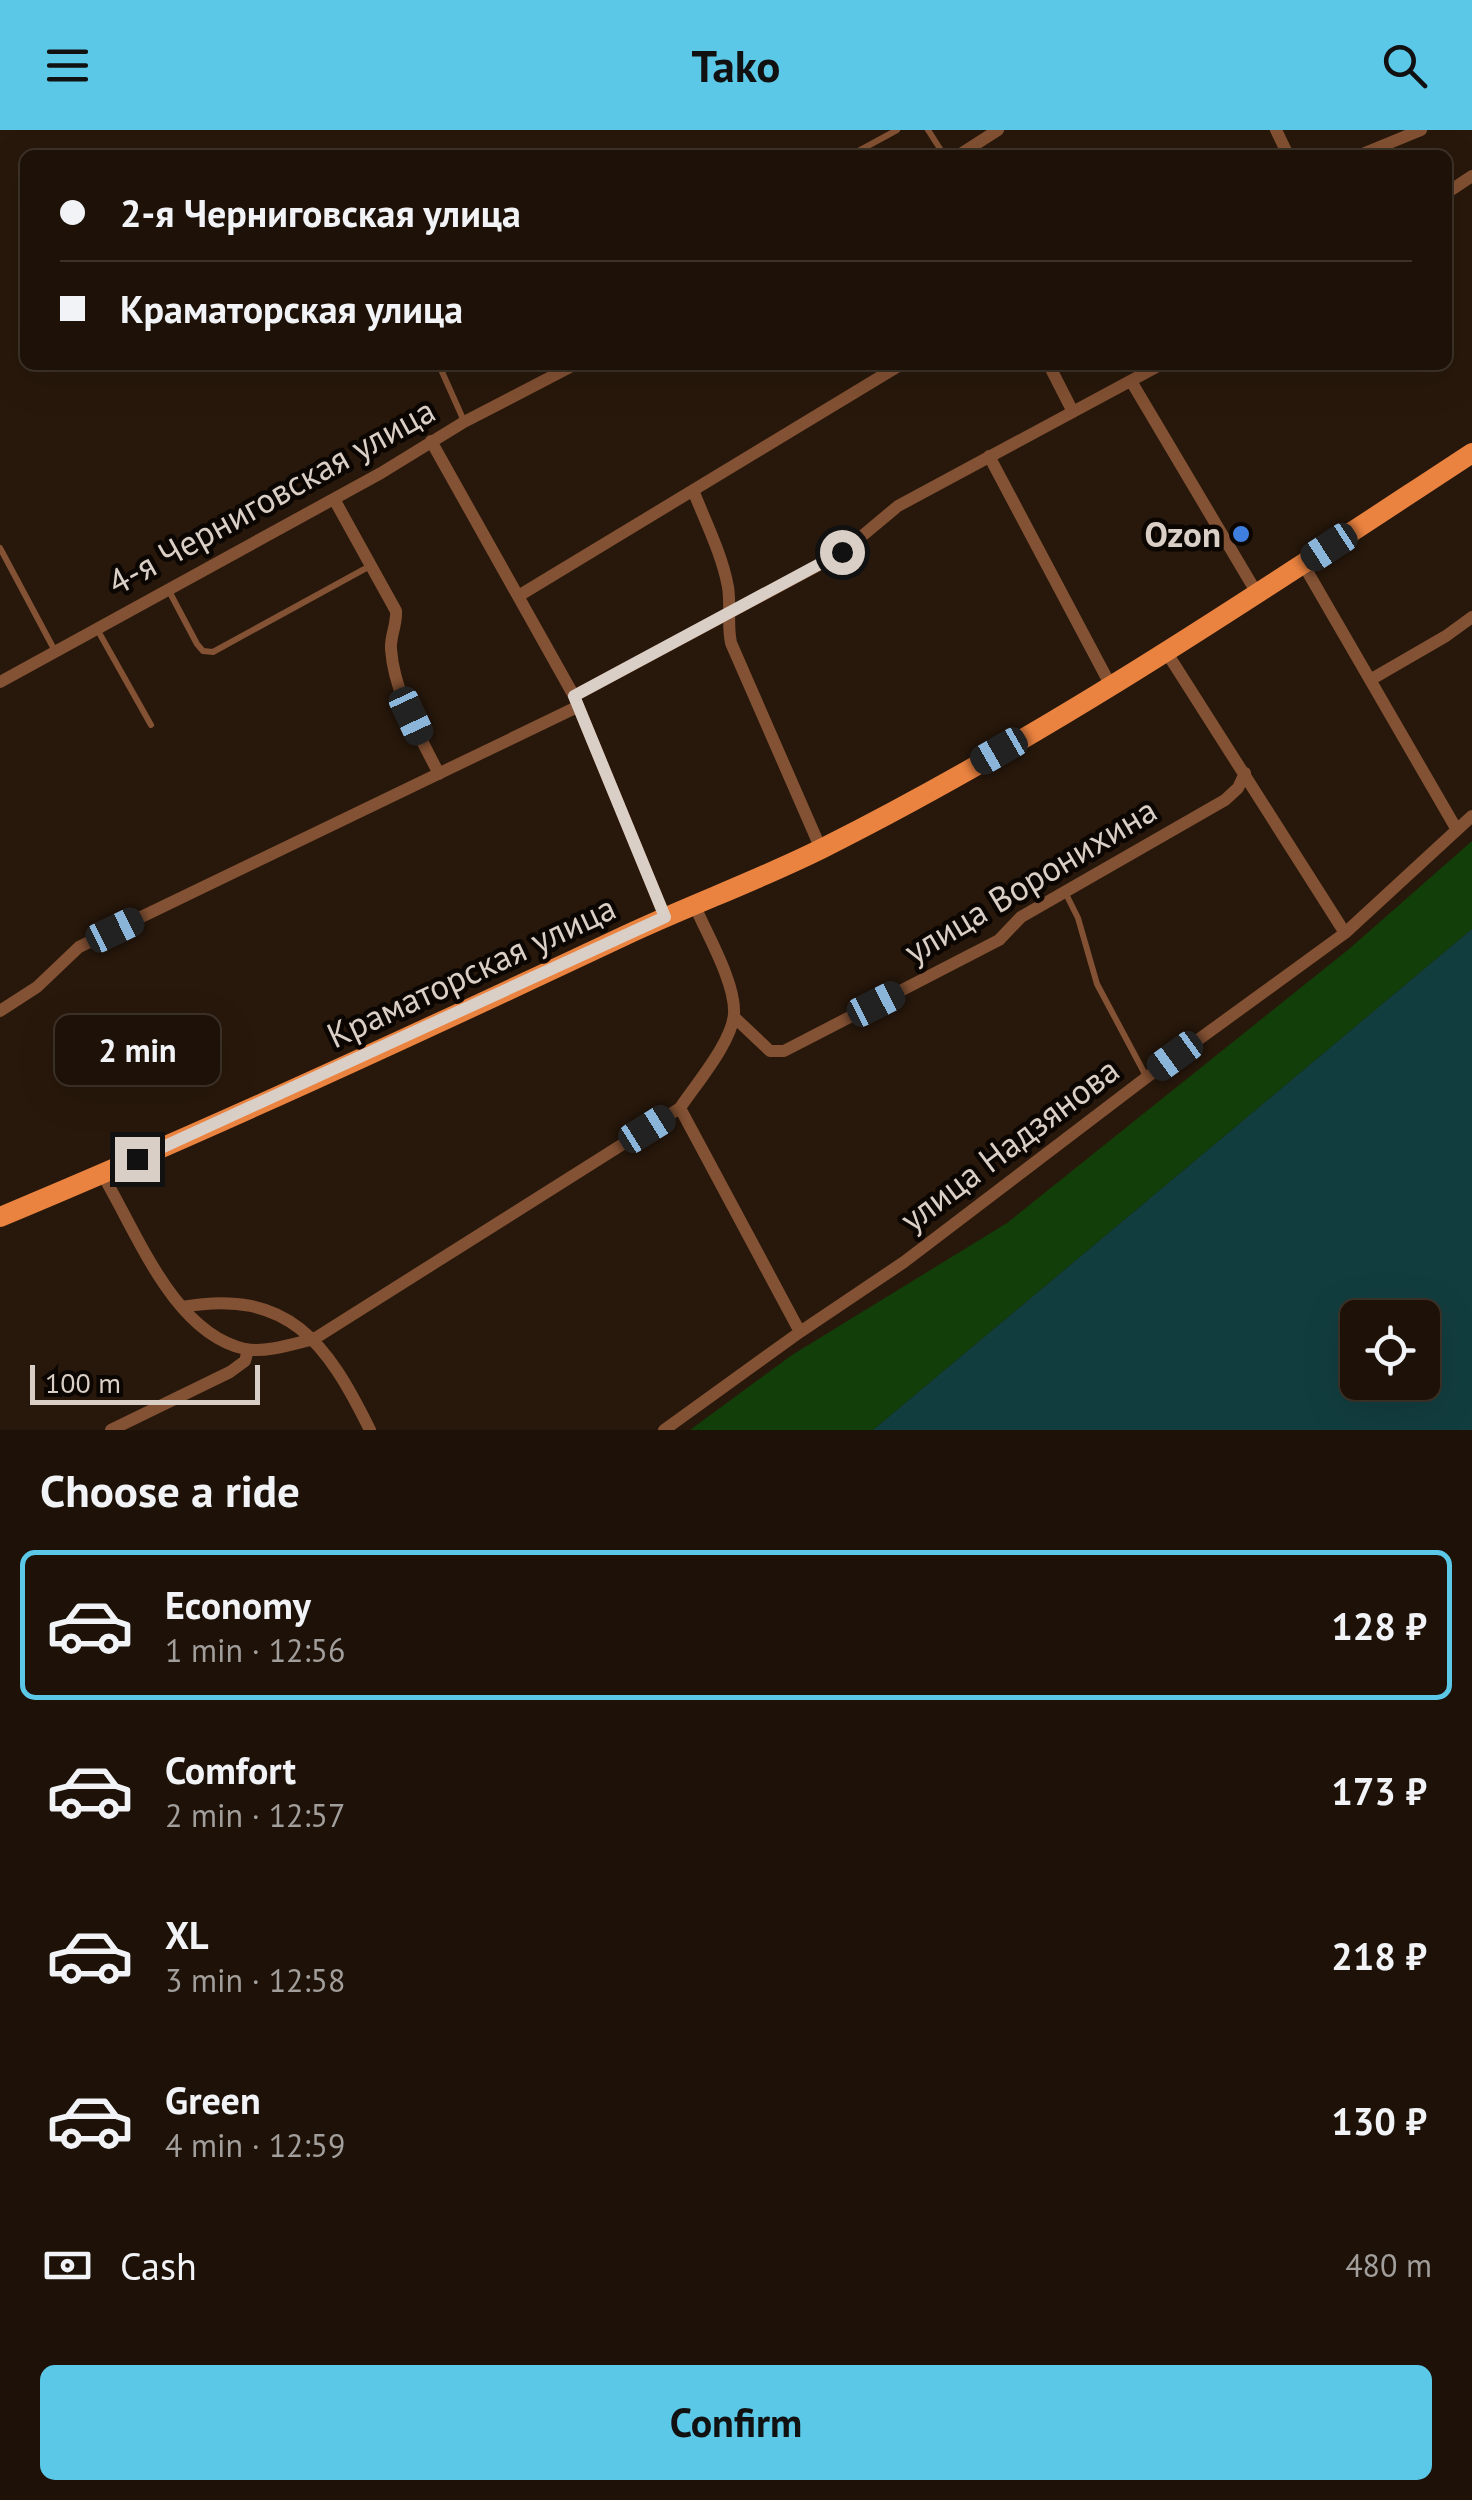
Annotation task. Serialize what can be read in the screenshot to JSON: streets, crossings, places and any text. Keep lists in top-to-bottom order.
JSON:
{
  "streets": {
    "main road": ["Краматорская улица"],
    "street": ["4-я Черниговская улица", "улица Воронихина", "улица Надзянова"]
  },
  "places": ["Ozon"],
  "scale_bar": "100 m",
  "page": {
    "header": "Tako",
    "banner": ["2-я Черниговская улица", "Краматорская улица"],
    "bubble": "2 min",
    "scale": "100 m",
    "heading": "Choose a ride",
    "list": [
      {
        "name": "Economy",
        "note": "1 min · 12:56",
        "value": "128 ₽"
      },
      {
        "name": "Comfort",
        "note": "2 min · 12:57",
        "value": "173 ₽"
      },
      {
        "name": "XL",
        "note": "3 min · 12:58",
        "value": "218 ₽"
      },
      {
        "name": "Green",
        "note": "4 min · 12:59",
        "value": "130 ₽"
      }
    ],
    "pay": ["Cash", "480 m"],
    "buttons": "Confirm"
  }
}
